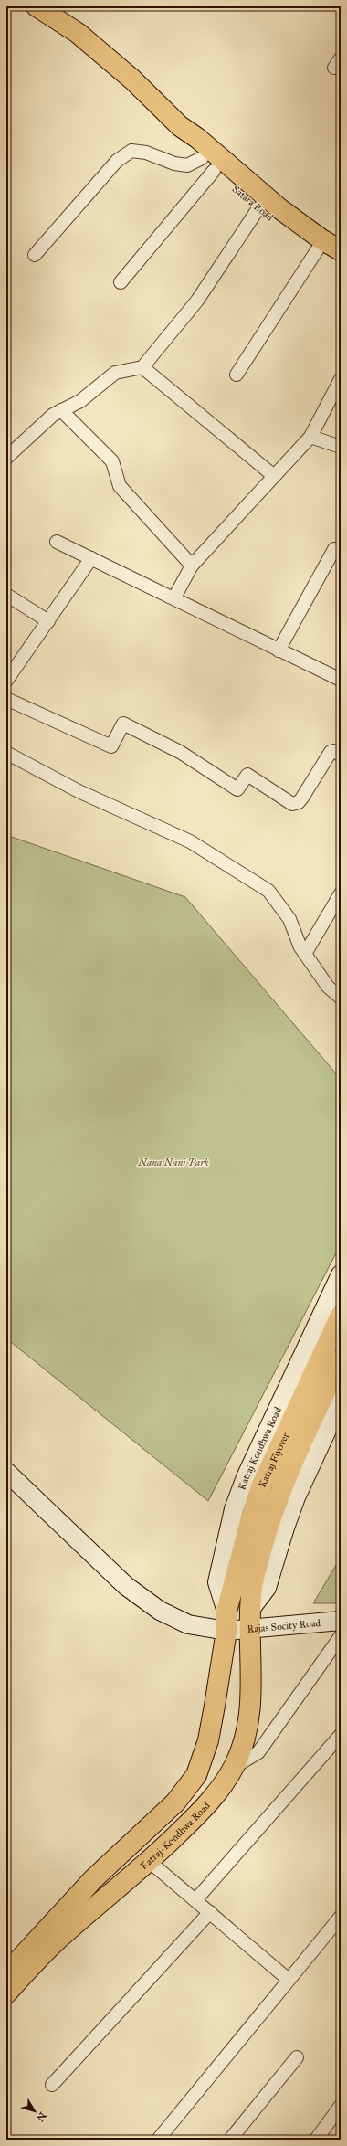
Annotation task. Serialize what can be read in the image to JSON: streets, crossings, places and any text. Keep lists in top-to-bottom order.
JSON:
{
  "streets": {
    "highway": [
      "Satara Road",
      "Katraj Kondhwa Road",
      "Katraj Flyover",
      "Katraj-Kondhwa Road"
    ],
    "street": ["Rajas Socity Road"]
  },
  "crossings": [
    ["Katraj Kondhwa Road", "Katraj Flyover"],
    ["Katraj Kondhwa Road", "Rajas Socity Road"],
    ["Katraj Flyover", "Rajas Socity Road"],
    ["Katraj Flyover", "Katraj-Kondhwa Road"],
    ["Rajas Socity Road", "Katraj-Kondhwa Road"]
  ],
  "parks": ["Nana Nani Park"],
  "north": "bottom right"
}
